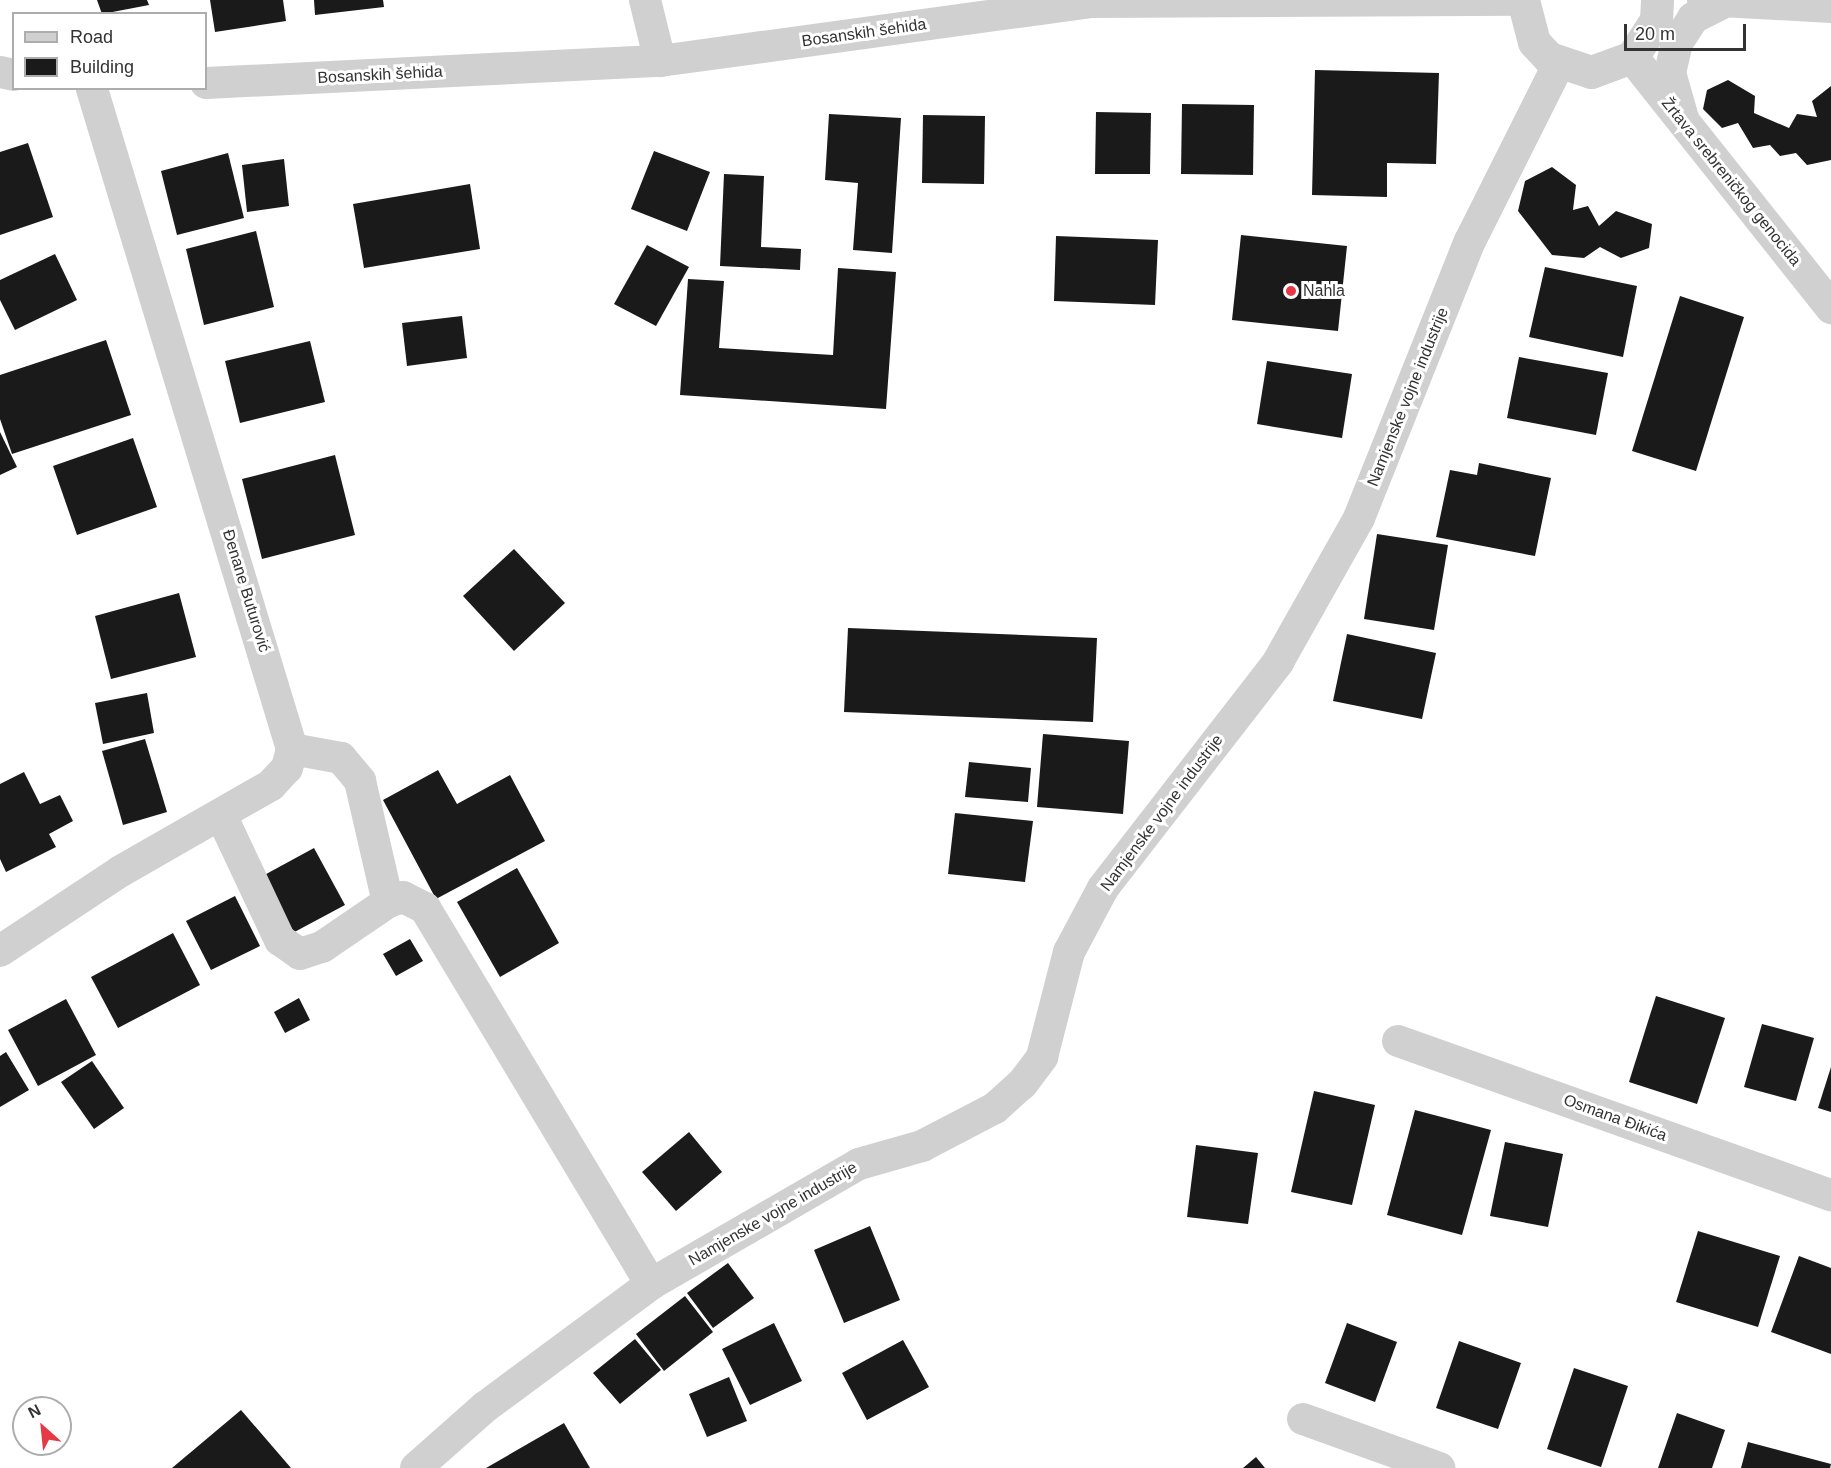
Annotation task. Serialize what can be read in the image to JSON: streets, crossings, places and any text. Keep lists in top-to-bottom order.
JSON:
{
  "streets": {
    "street": [
      "Bosanskih šehida",
      "Žrtava srebreničkog genocida",
      "Namjenske vojne industrije",
      "Đenane Buturović",
      "Osmana Đikića"
    ]
  },
  "places": ["Nahla"],
  "legend": ["Road", "Building"],
  "scale_bar": "20 m",
  "north": "top left"
}
